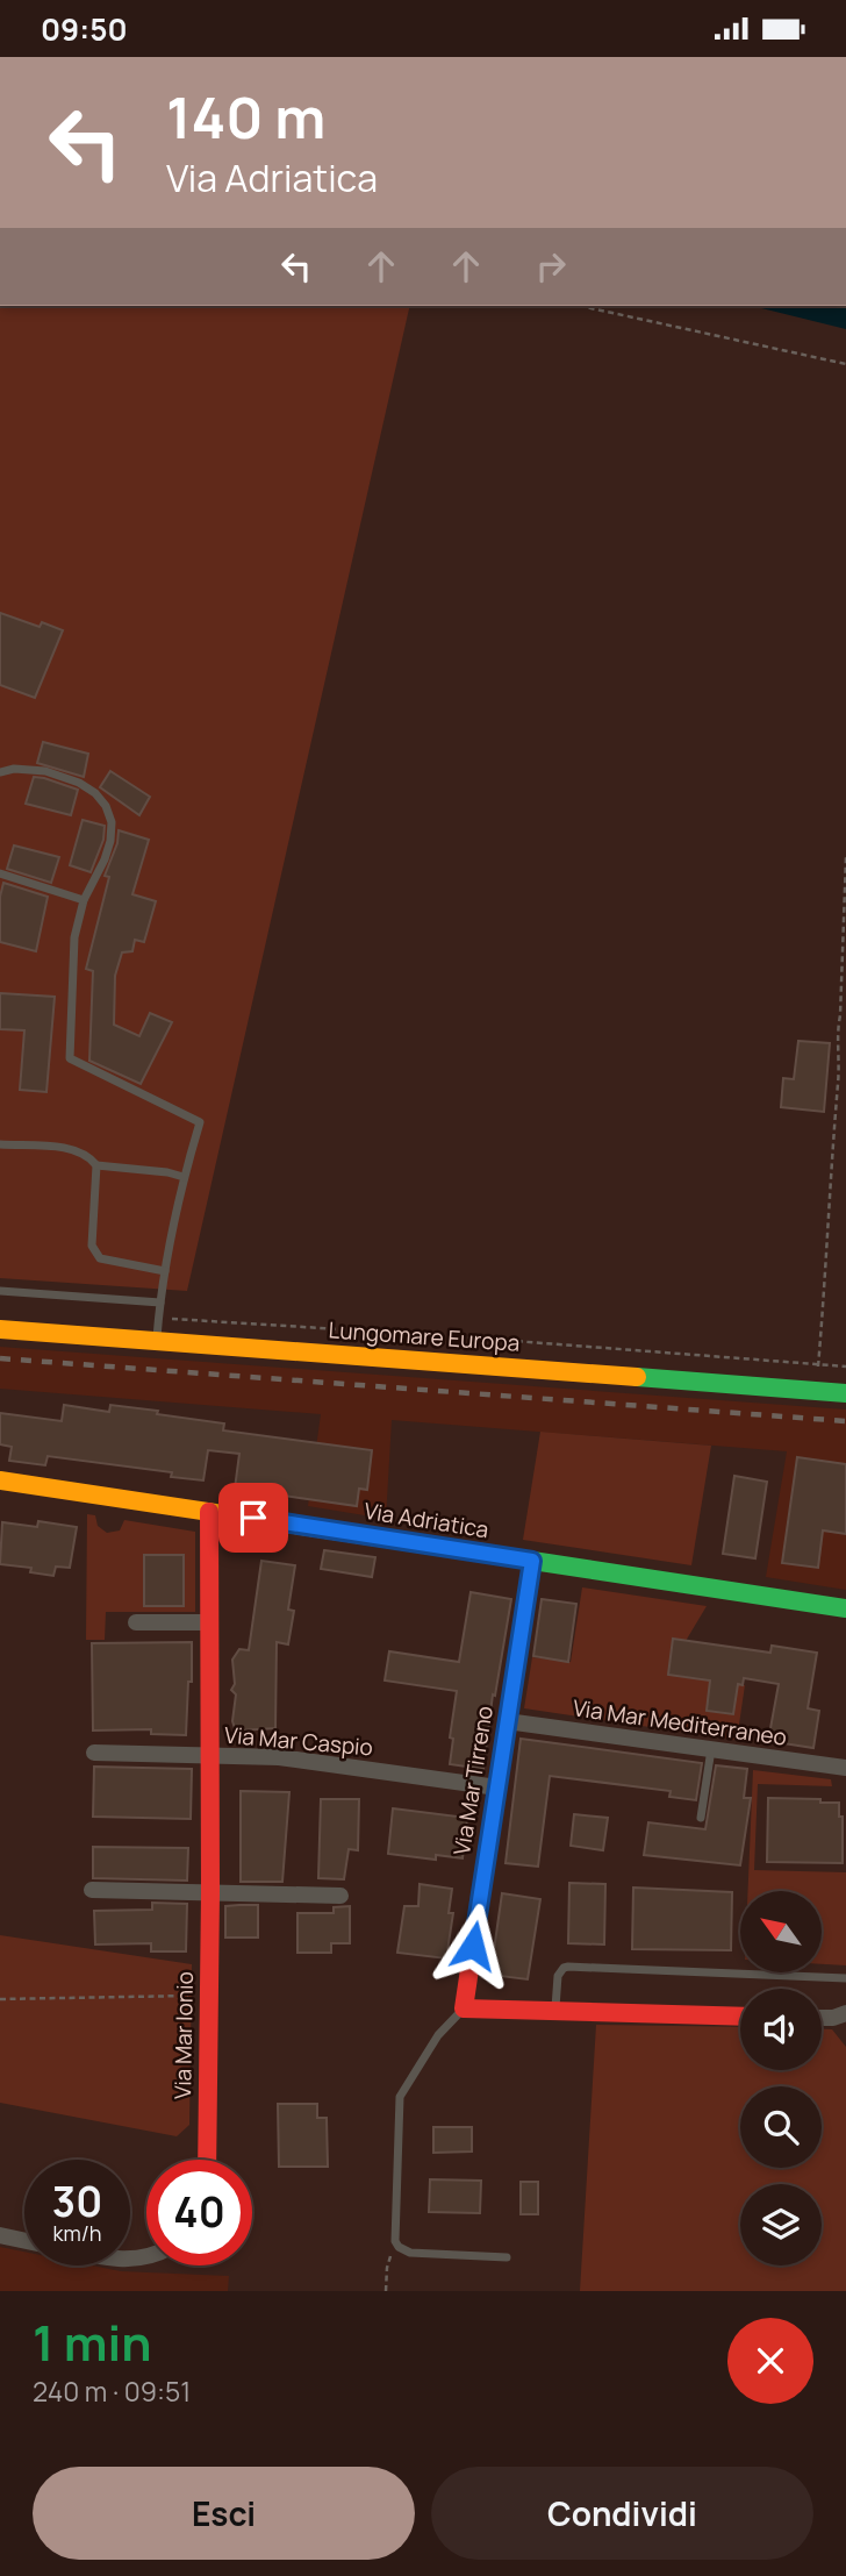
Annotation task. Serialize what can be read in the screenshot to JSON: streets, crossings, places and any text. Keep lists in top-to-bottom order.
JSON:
{
  "streets": {
    "street": [
      "Lungomare Europa",
      "Via Adriatica",
      "Via Mar Mediterraneo",
      "Via Mar Caspio",
      "Via Mar Tirreno",
      "Via Mar Ionio"
    ]
  },
  "crossings": [
    ["Via Adriatica", "Via Mar Tirreno"],
    ["Via Adriatica", "Via Mar Ionio"],
    ["Via Mar Mediterraneo", "Via Mar Tirreno"],
    ["Via Mar Caspio", "Via Mar Tirreno"],
    ["Via Mar Caspio", "Via Mar Ionio"]
  ],
  "north": "top left",
  "page": {
    "status": "09:50",
    "turn": ["140 m", "Via Adriatica"],
    "speed": "30 km/h",
    "limit": "40",
    "heading": ["1 min", "240 m · 09:51"],
    "buttons": ["Esci", "Condividi"]
  }
}
